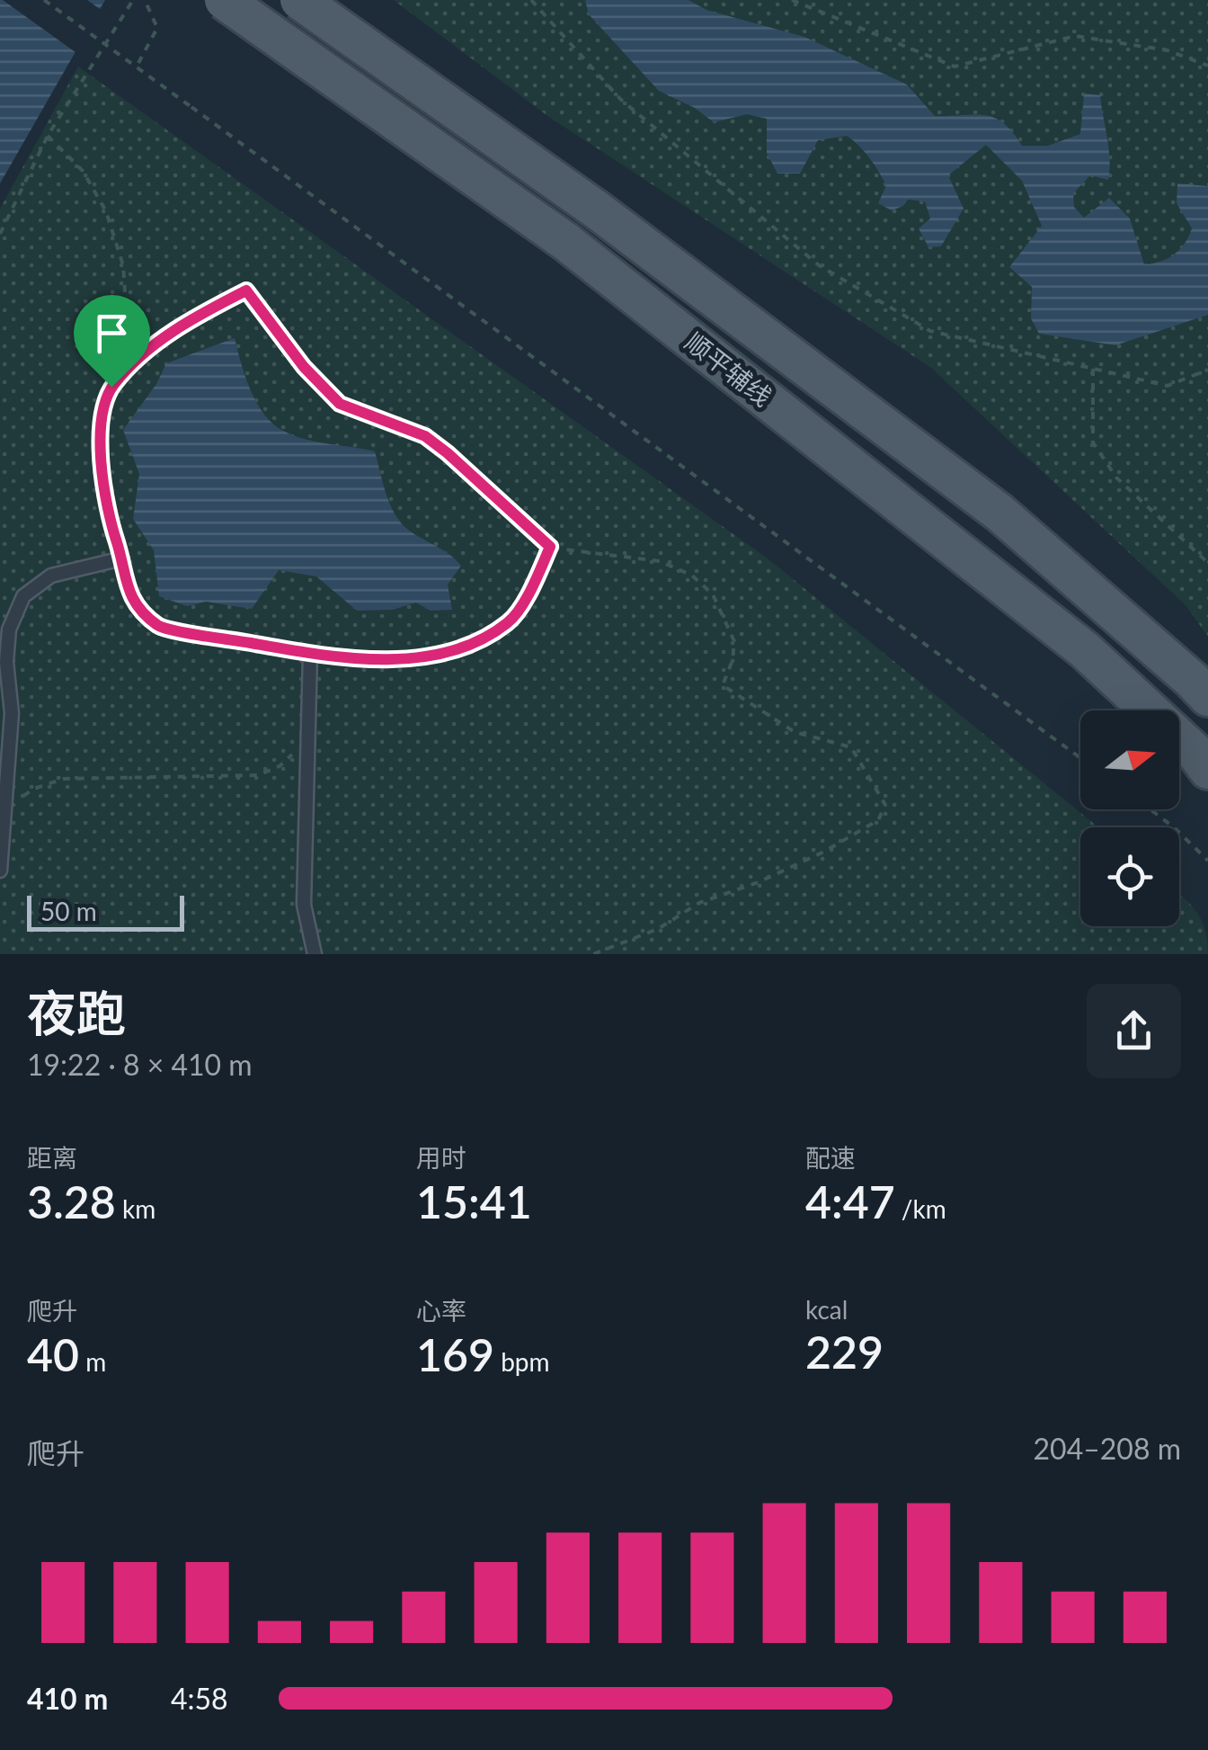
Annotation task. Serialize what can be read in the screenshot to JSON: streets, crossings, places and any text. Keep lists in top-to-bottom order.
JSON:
{
  "streets": {
    "main road": ["顺平辅线"]
  },
  "scale_bar": "50 m",
  "north": "right",
  "page": {
    "scale": "50 m",
    "heading": ["夜跑", "19:22 · 8 × 410 m"],
    "stats": [
      ["距离", "3.28 km"],
      ["用时", "15:41"],
      ["配速", "4:47 /km"],
      ["爬升", "40 m"],
      ["心率", "169 bpm"],
      ["kcal", "229"]
    ],
    "chart": ["爬升", "204–208 m"],
    "list": [
      {
        "name": "410 m",
        "note": "4:58"
      }
    ]
  }
}
